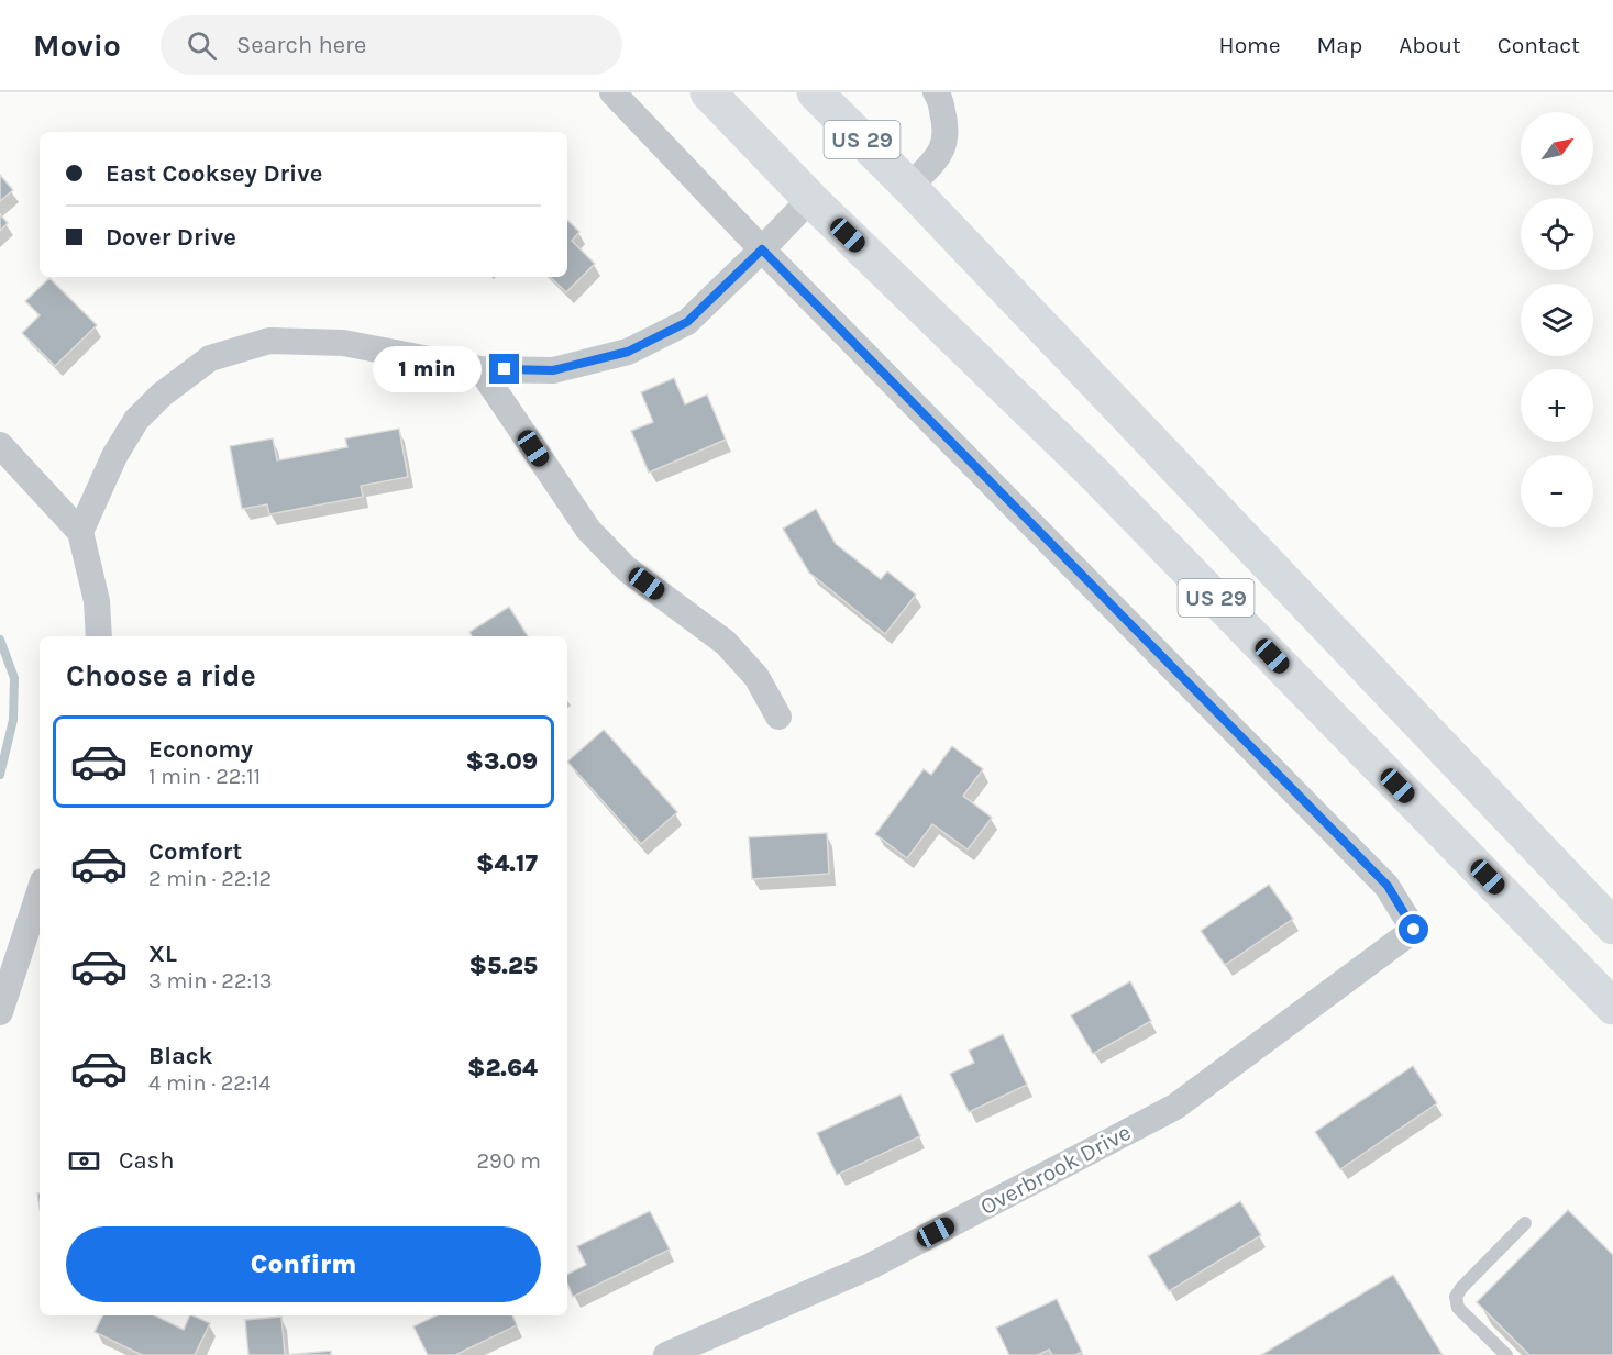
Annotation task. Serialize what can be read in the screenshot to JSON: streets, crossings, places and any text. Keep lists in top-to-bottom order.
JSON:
{
  "streets": {
    "highway": ["US 29"],
    "street": ["Overbrook Drive"]
  },
  "north": "top right",
  "page": {
    "header": "Movio",
    "search": "Search here",
    "nav": [
      "Home",
      "Map",
      "About",
      "Contact"
    ],
    "map_buttons": ["+", "−"],
    "banner": ["East Cooksey Drive", "Dover Drive"],
    "bubble": "1 min",
    "heading": "Choose a ride",
    "list": [
      {
        "name": "Economy",
        "note": "1 min · 22:11",
        "value": "$3.09"
      },
      {
        "name": "Comfort",
        "note": "2 min · 22:12",
        "value": "$4.17"
      },
      {
        "name": "XL",
        "note": "3 min · 22:13",
        "value": "$5.25"
      },
      {
        "name": "Black",
        "note": "4 min · 22:14",
        "value": "$2.64"
      }
    ],
    "pay": ["Cash", "290 m"],
    "buttons": "Confirm"
  }
}
